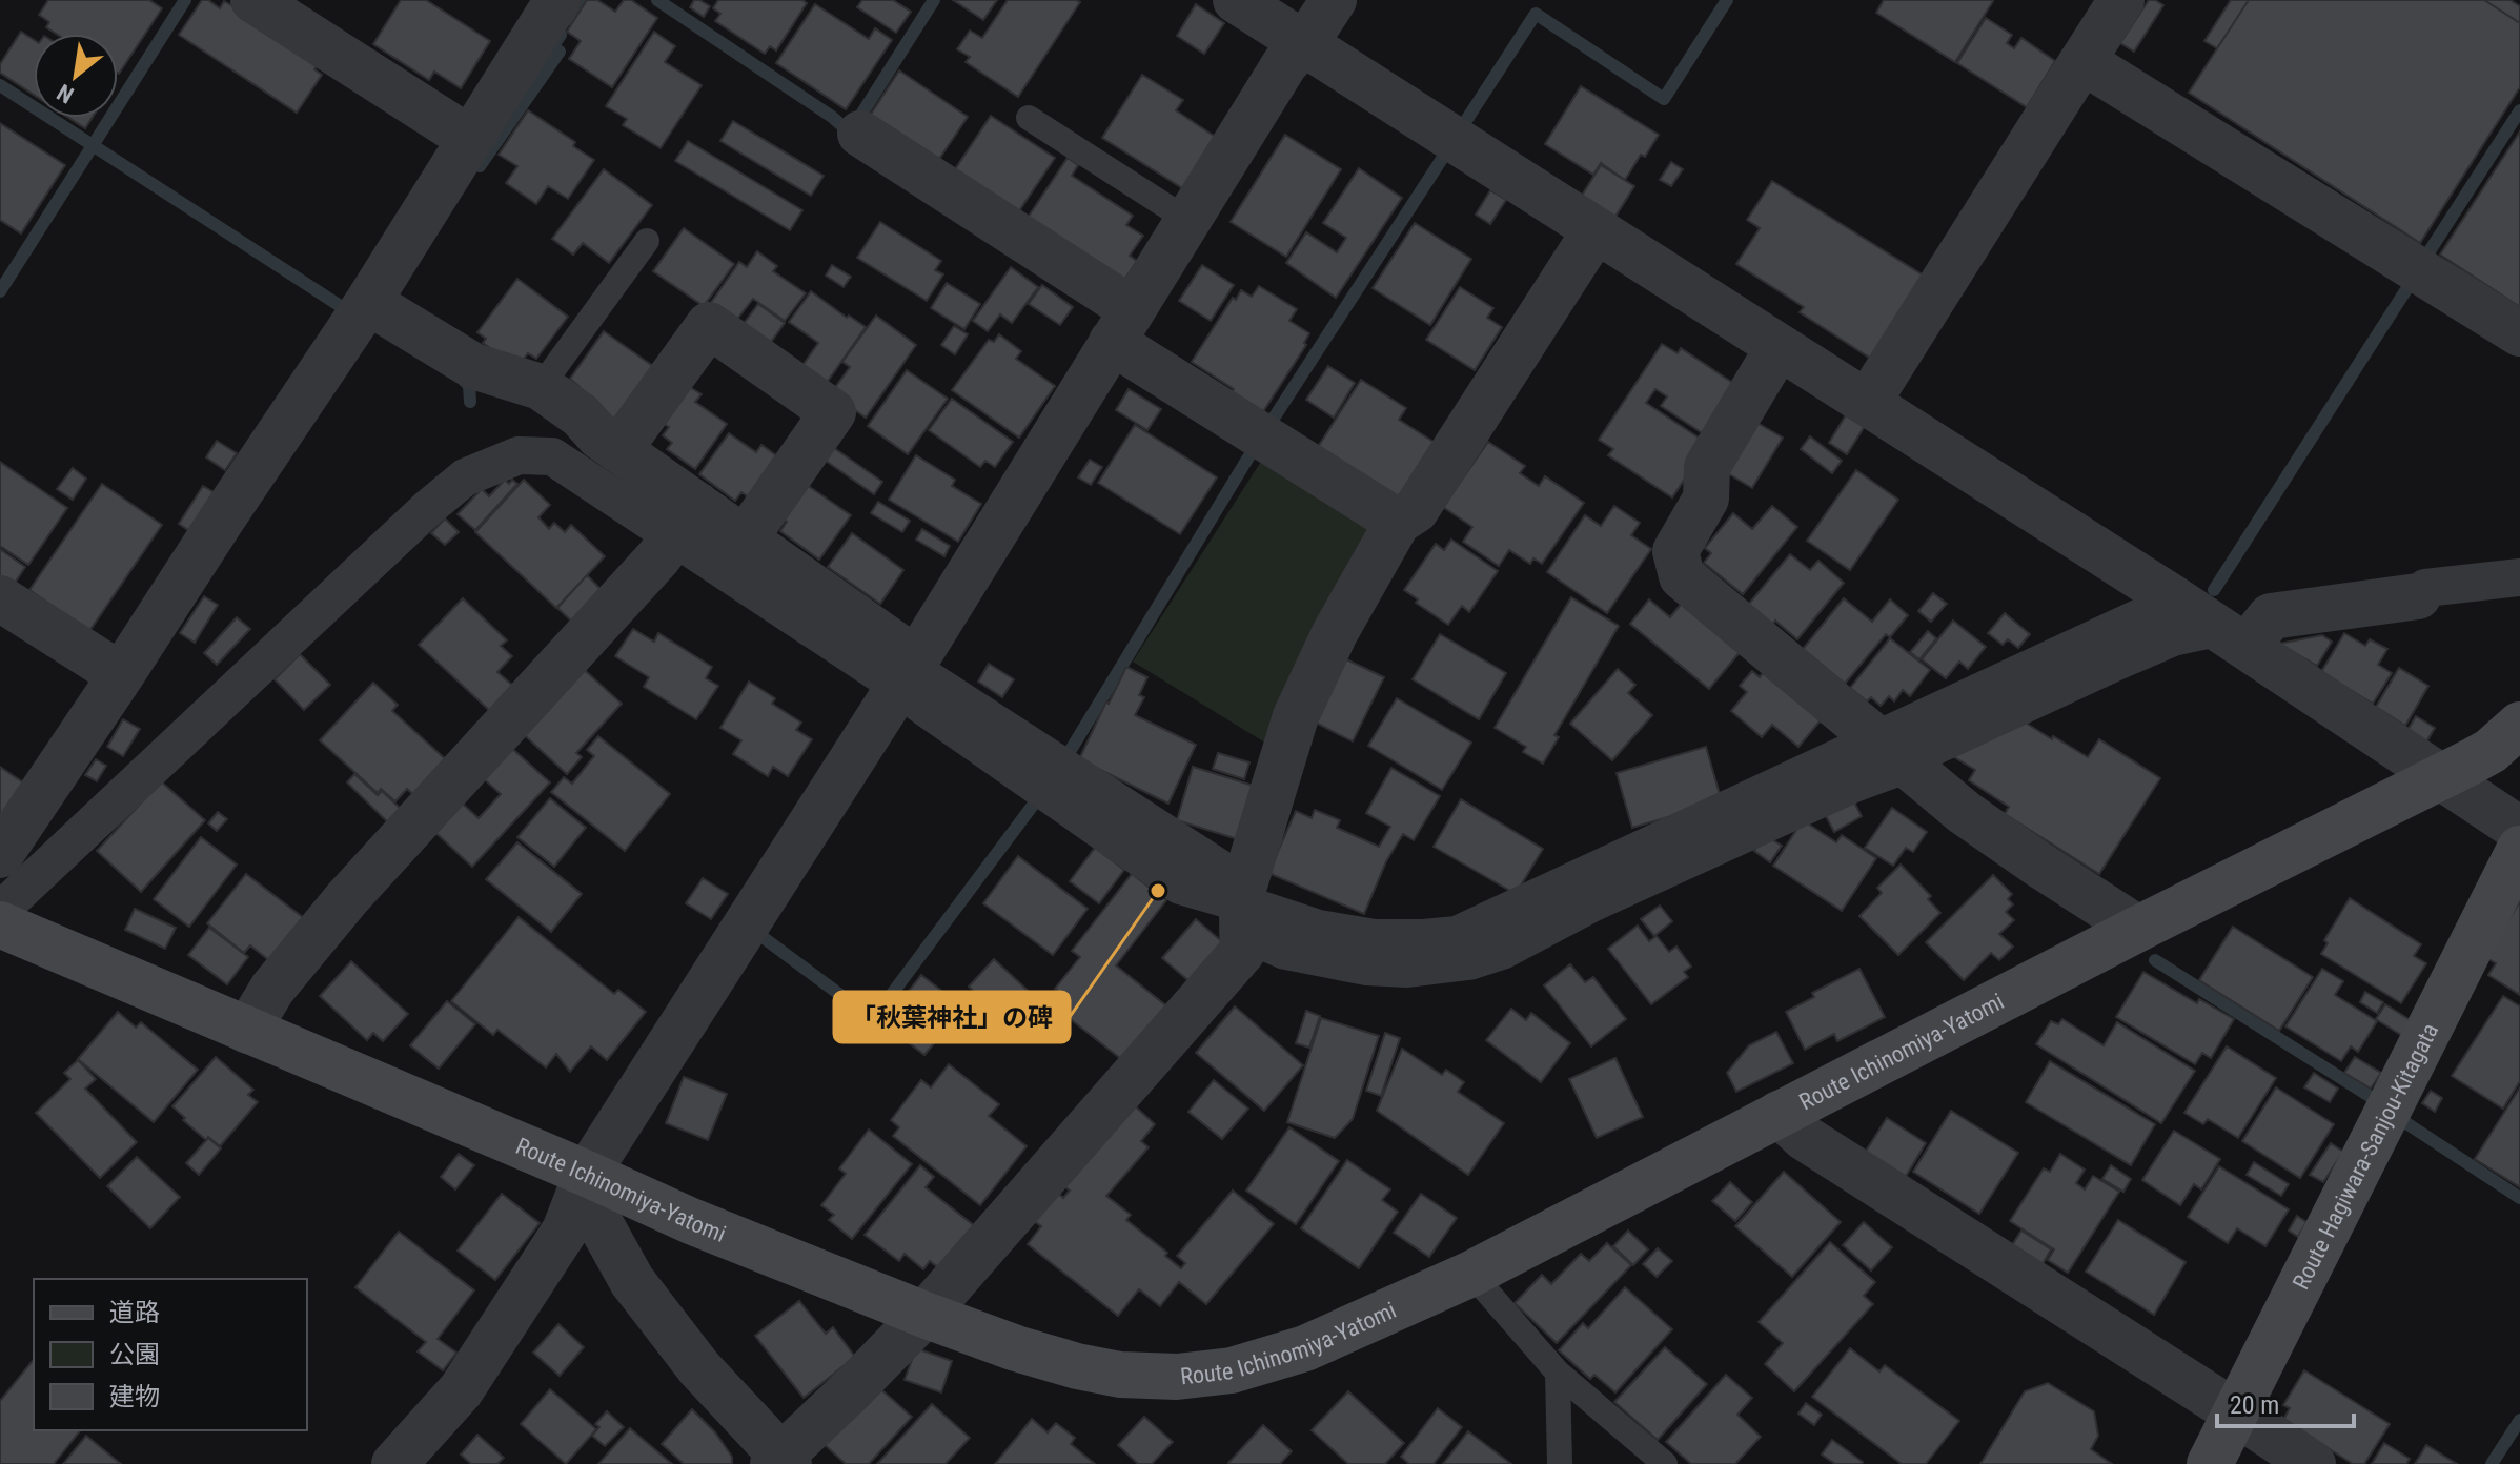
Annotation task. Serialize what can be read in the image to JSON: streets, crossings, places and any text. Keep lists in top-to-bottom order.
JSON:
{
  "streets": {
    "main road": ["Route Ichinomiya-Yatomi", "Route Hagiwara-Sanjou-Kitagata"]
  },
  "places": ["「秋葉神社」の碑"],
  "legend": ["道路", "公園", "建物"],
  "scale_bar": "20 m",
  "north": "bottom left"
}
